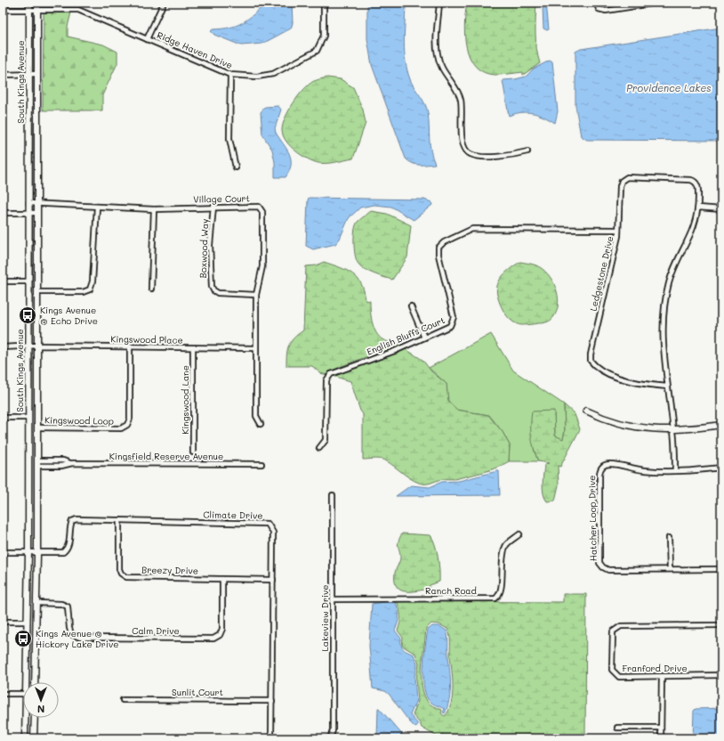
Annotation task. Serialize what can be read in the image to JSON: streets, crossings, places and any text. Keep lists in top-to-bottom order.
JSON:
{
  "streets": {
    "main road": ["South Kings Avenue"],
    "street": [
      "Ridge Haven Drive",
      "Village Court",
      "Boxwood Way",
      "Ledgestone Drive",
      "English Bluffs Court",
      "Kingswood Place",
      "Kingswood Lane",
      "Kingswood Loop",
      "Kingsfield Reserve Avenue",
      "Climate Drive",
      "Hatcher Loop Drive",
      "Breezy Drive",
      "Ranch Road",
      "Lakeview Drive",
      "Calm Drive",
      "Franford Drive",
      "Sunlit Court"
    ]
  },
  "crossings": [
    ["Ridge Haven Drive", "South Kings Avenue"],
    ["South Kings Avenue", "Village Court"],
    ["South Kings Avenue", "Kingswood Place"],
    ["South Kings Avenue", "Kingswood Loop"],
    ["South Kings Avenue", "Kingsfield Reserve Avenue"],
    ["South Kings Avenue", "Climate Drive"],
    ["South Kings Avenue", "Calm Drive"],
    ["Village Court", "Boxwood Way"],
    ["Village Court", "Kingswood Place"],
    ["Ledgestone Drive", "English Bluffs Court"],
    ["Kingswood Place", "Kingswood Lane"],
    ["Kingswood Place", "Kingswood Loop"],
    ["Climate Drive", "Breezy Drive"],
    ["Climate Drive", "Sunlit Court"],
    ["Breezy Drive", "Calm Drive"],
    ["Ranch Road", "Lakeview Drive"]
  ],
  "water": ["Providence Lakes"],
  "places": {
    "bus stop": ["Kings Avenue @ Echo Drive", "Kings Avenue @ Hickory Lake Drive"]
  },
  "north": "bottom"
}
